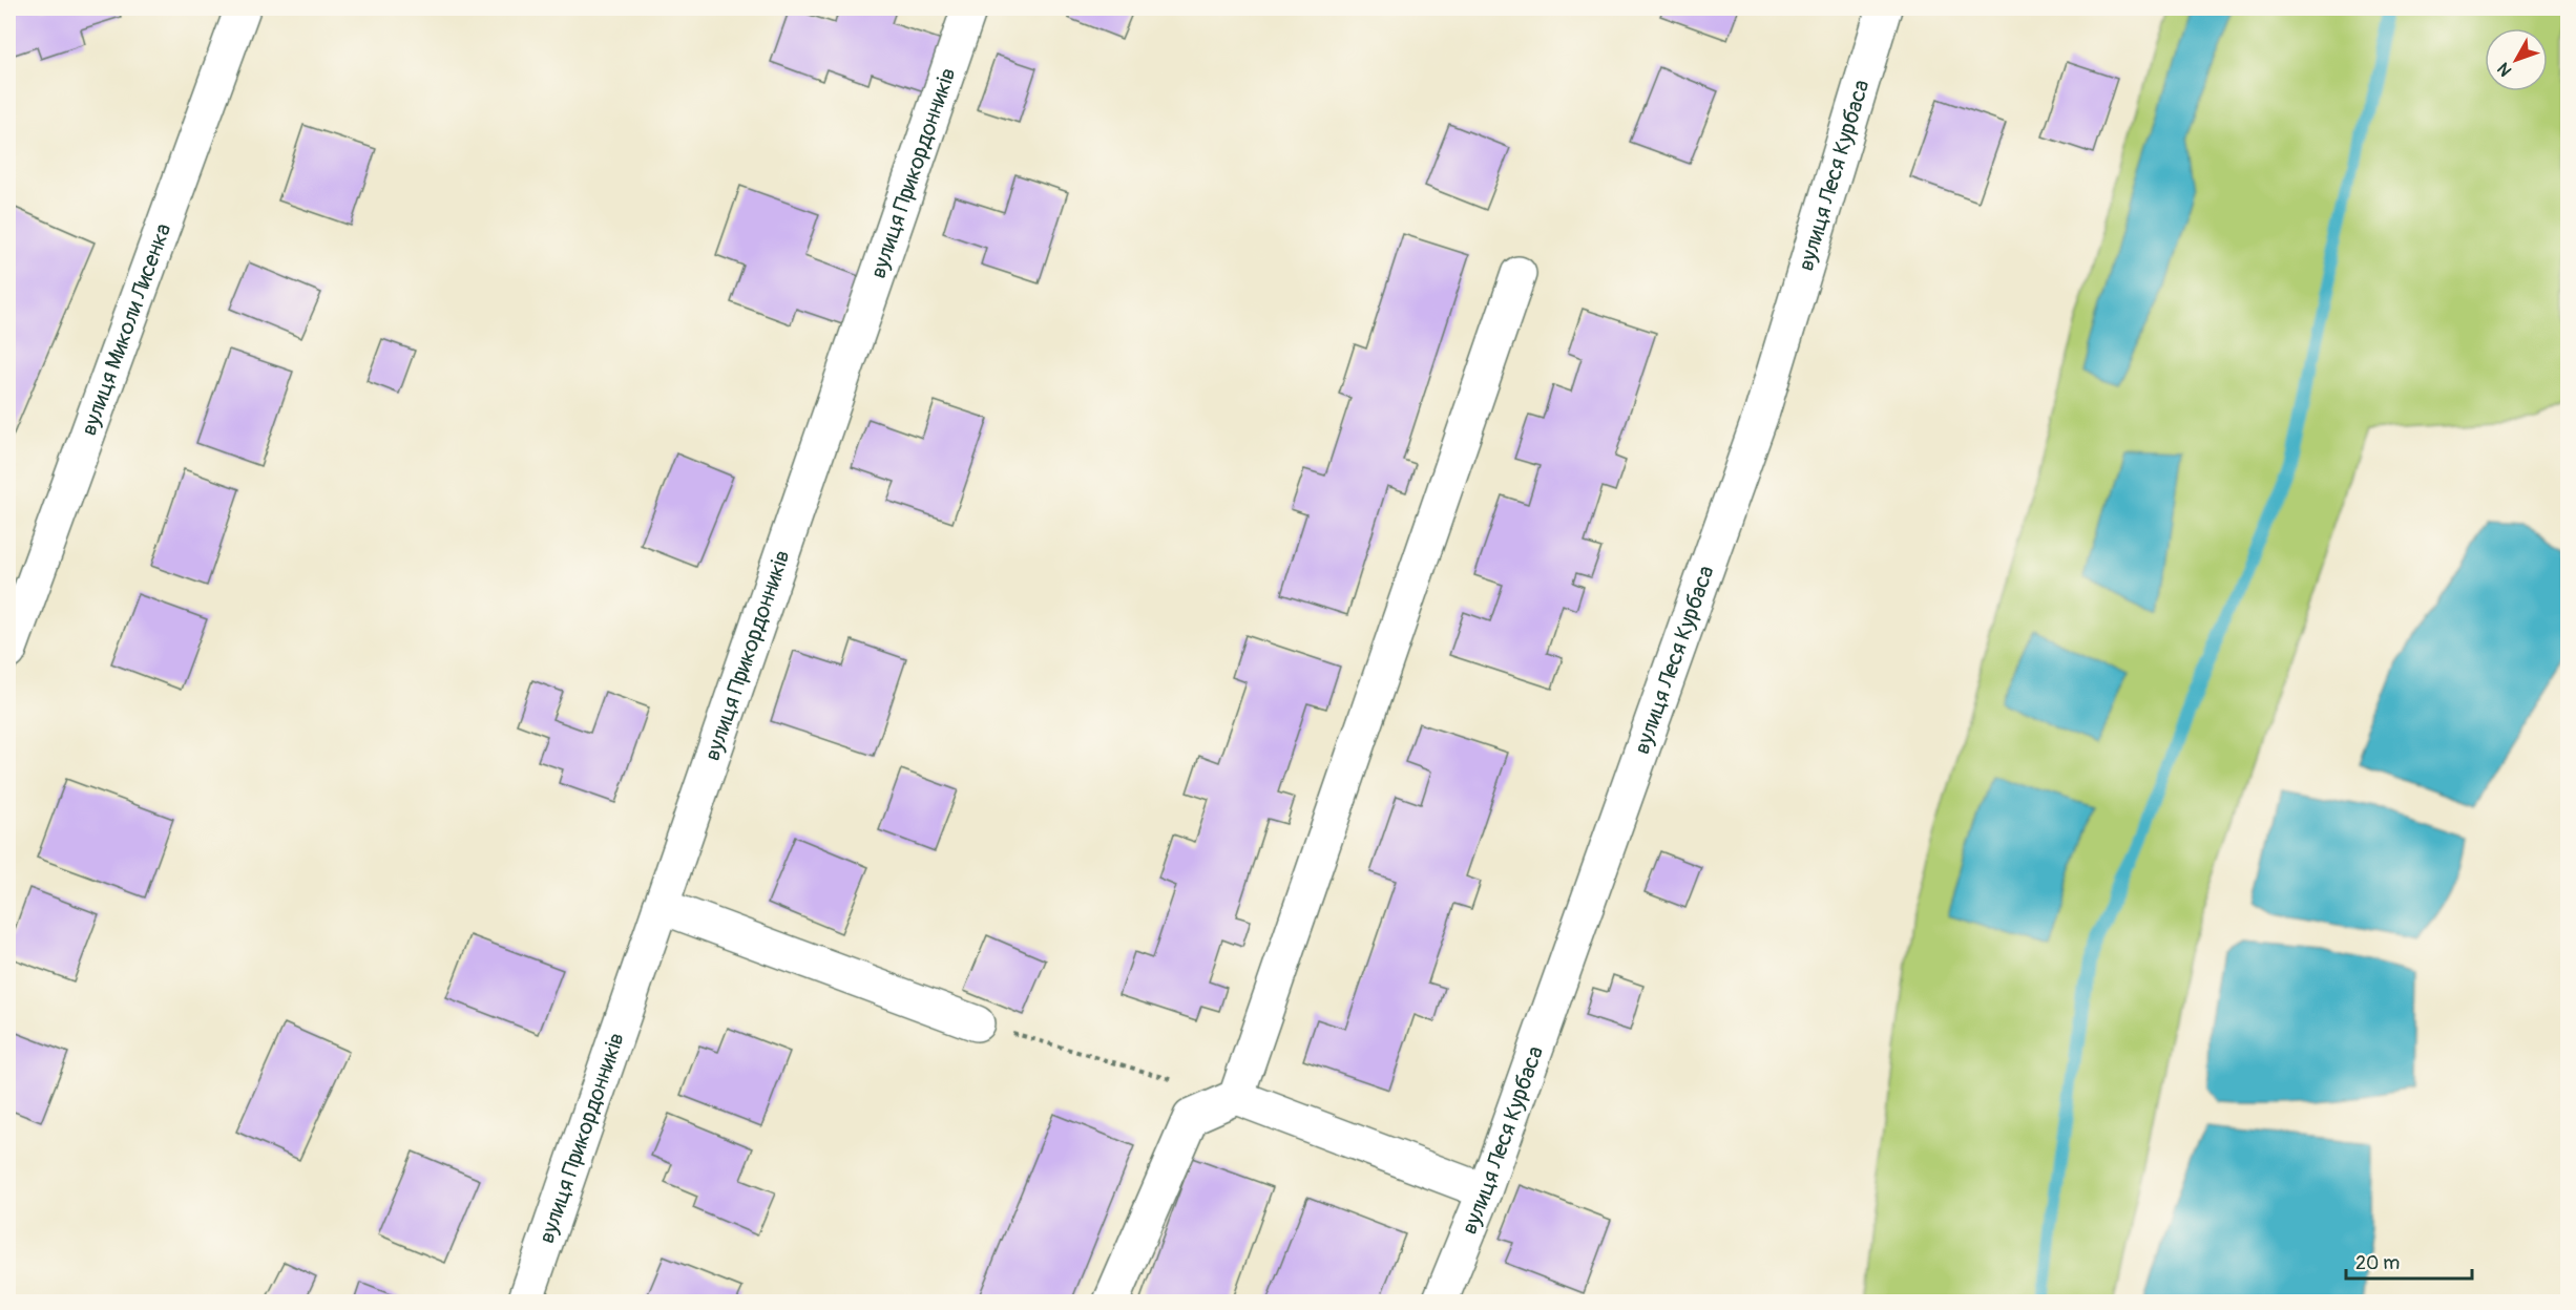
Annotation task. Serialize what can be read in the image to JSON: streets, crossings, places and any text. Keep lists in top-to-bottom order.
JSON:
{
  "streets": {
    "street": ["вулиця Прикордонників", "вулиця Леся Курбаса", "вулиця Миколи Лисенка"]
  },
  "scale_bar": "20 m",
  "north": "bottom left"
}
